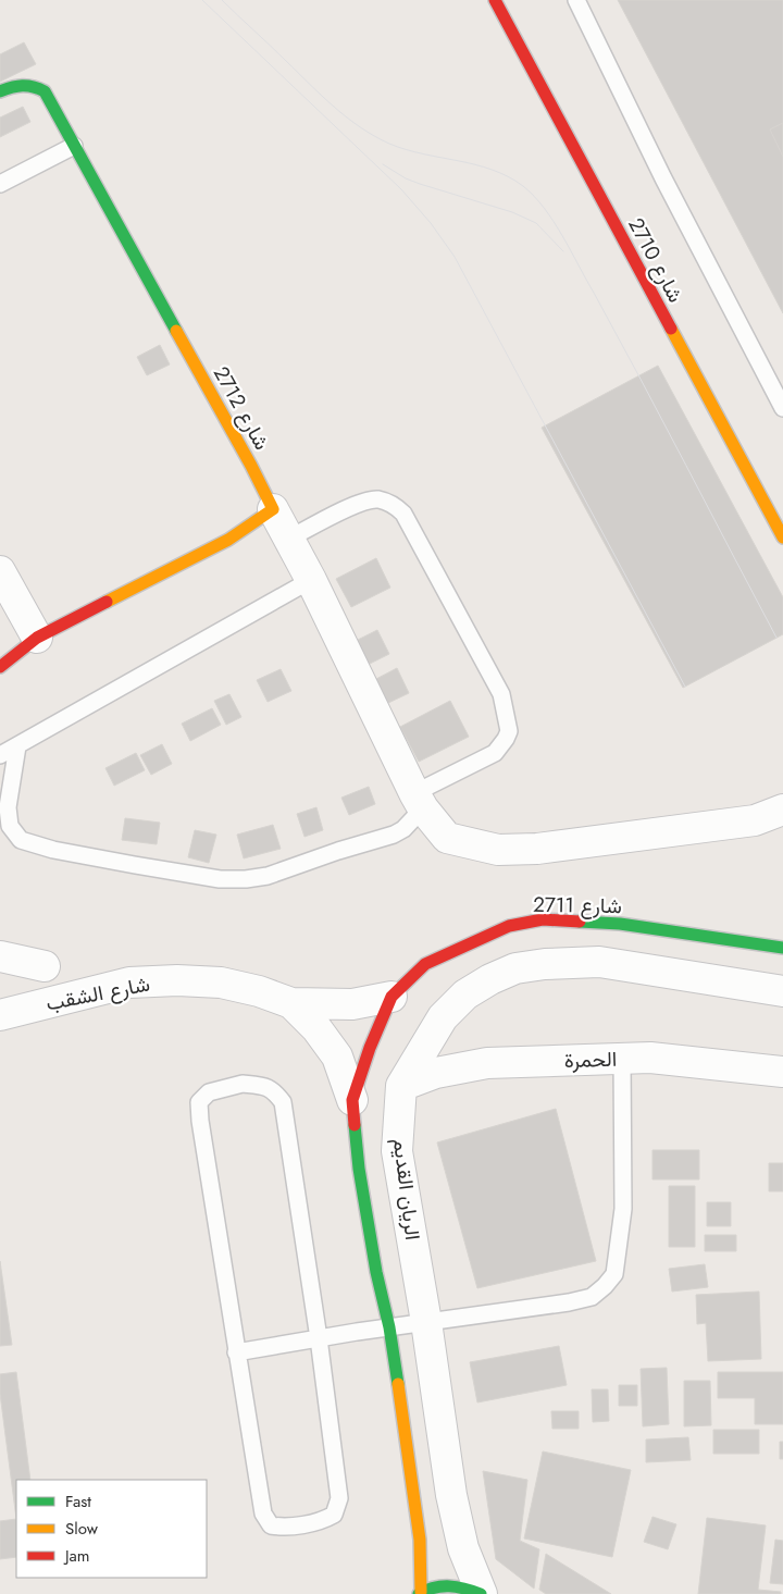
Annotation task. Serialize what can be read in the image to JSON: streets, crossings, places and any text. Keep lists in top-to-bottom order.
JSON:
{
  "streets": {
    "street": [
      "شارع 2710",
      "شارع 2712",
      "شارع 2711",
      "شارع الشقب",
      "الحمرة",
      "الريان القديم"
    ]
  },
  "crossings": [
    ["شارع 2711", "شارع الشقب"],
    ["شارع 2711", "الريان القديم"],
    ["شارع الشقب", "الريان القديم"],
    ["الحمرة", "الريان القديم"]
  ],
  "legend": ["Fast", "Slow", "Jam"]
}
